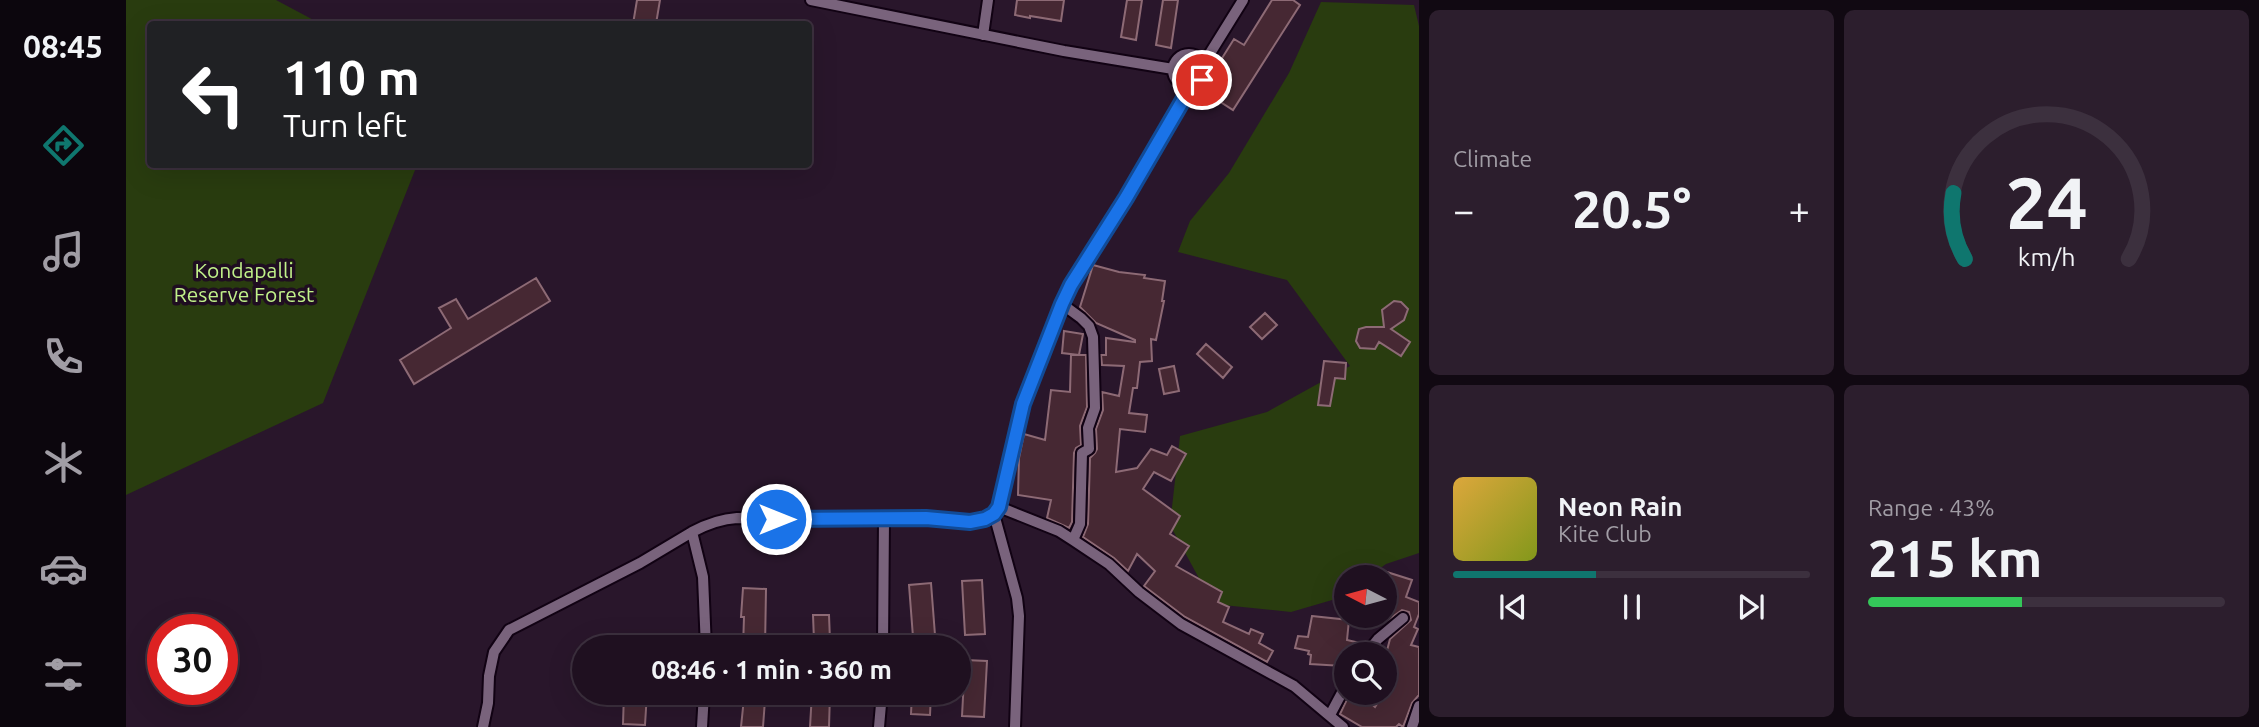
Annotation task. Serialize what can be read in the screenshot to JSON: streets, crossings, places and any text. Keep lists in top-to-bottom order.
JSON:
{
  "parks": ["Kondapalli Reserve Forest"],
  "north": "left",
  "page": {
    "tabs": "08:45",
    "tile": [
      "Climate",
      ["Range · 43%", "215 km"]
    ],
    "turn": ["110 m", "Turn left"],
    "heat": ["−", "20.5°", "+"],
    "song": ["Neon Rain", "Kite Club"],
    "limit": "30",
    "trip": "08:46 · 1 min · 360 m",
    "gauge": ["24", "km/h"]
  }
}
